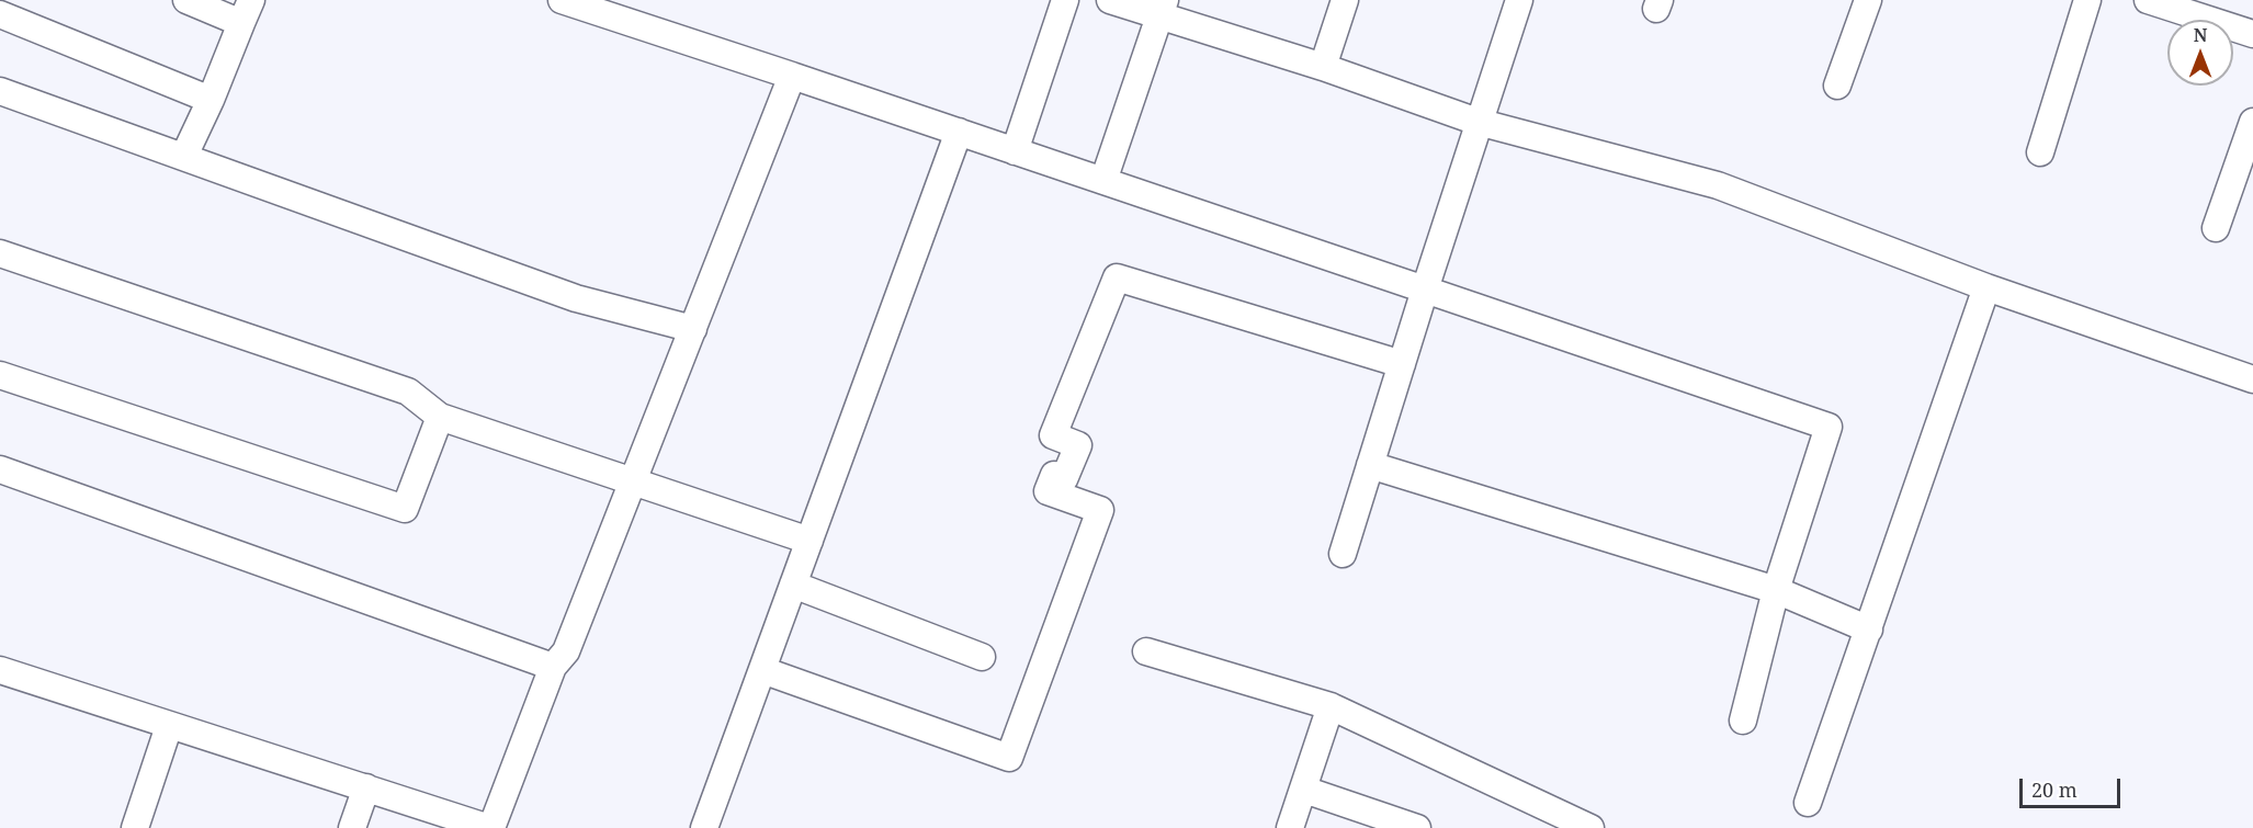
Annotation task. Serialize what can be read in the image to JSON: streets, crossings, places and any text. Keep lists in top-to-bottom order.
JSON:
{
  "scale_bar": "20 m",
  "north": "top"
}
